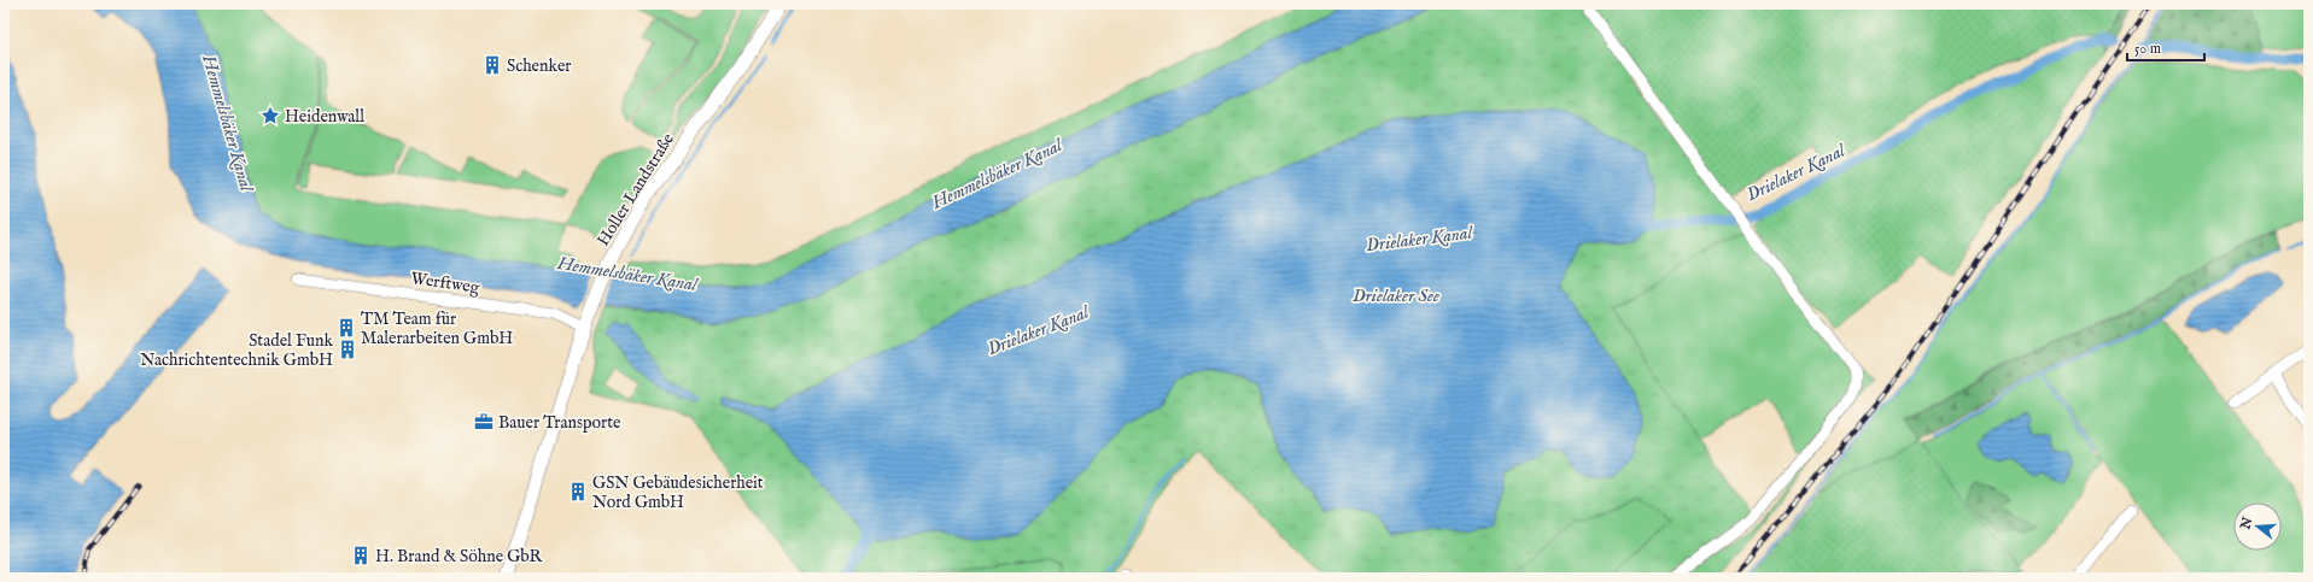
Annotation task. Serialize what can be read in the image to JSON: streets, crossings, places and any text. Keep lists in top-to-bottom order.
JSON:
{
  "streets": {
    "main road": ["Holler Landstraße"],
    "street": ["Werftweg"]
  },
  "crossings": [
    ["Holler Landstraße", "Werftweg"]
  ],
  "water": ["Hemmelsbäker Kanal", "Drielaker Kanal", "Drielaker See"],
  "places": {
    "building": [
      "Schenker",
      "TM Team für Malerarbeiten GmbH",
      "Stadel Funk Nachrichtentechnik GmbH",
      "GSN Gebäudesicherheit Nord GmbH",
      "H. Brand & Söhne GbR"
    ],
    "place": ["Heidenwall"],
    "office": ["Bauer Transporte"]
  },
  "scale_bar": "50 m",
  "north": "left"
}
